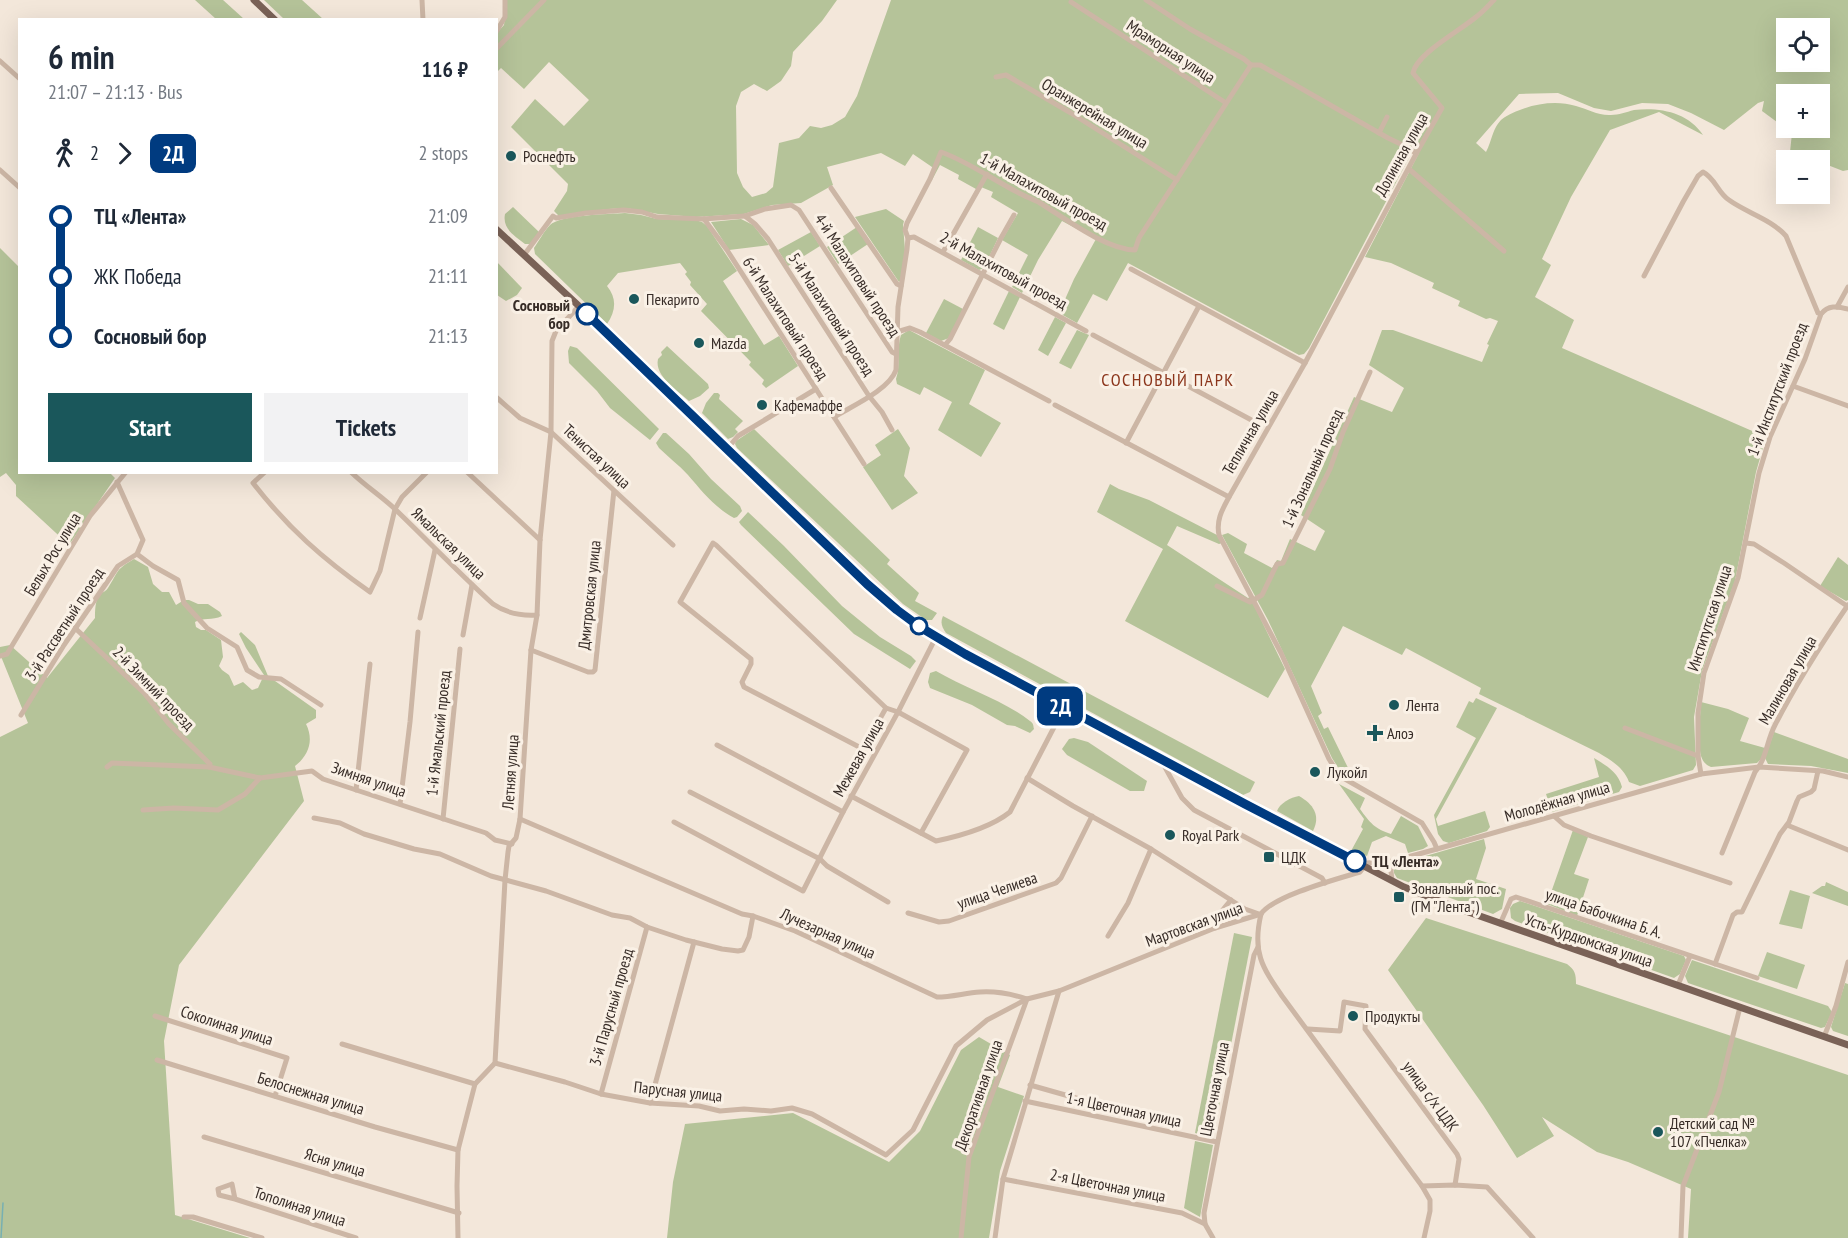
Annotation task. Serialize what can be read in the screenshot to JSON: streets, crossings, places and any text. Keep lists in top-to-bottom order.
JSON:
{
  "streets": {
    "main road": ["Усть-Курдюмская улица"],
    "street": [
      "Мраморная улица",
      "Оранжерейная улица",
      "Долинная улица",
      "1-й Малахитовый проезд",
      "2-й Малахитовый проезд",
      "4-й Малахитовый проезд",
      "5-й Малахитовый проезд",
      "6-й Малахитовый проезд",
      "1-й Институтский проезд",
      "Тепличная улица",
      "Тенистая улица",
      "1-й Зональный проезд",
      "Ямальская улица",
      "Белых Рос улица",
      "Дмитровская улица",
      "Институтская улица",
      "3-й Рассветный проезд",
      "Малиновая улица",
      "2-й Зимний проезд",
      "1-й Ямальский проезд",
      "Межевая улица",
      "Летняя улица",
      "Зимняя улица",
      "Молодёжная улица",
      "улица Челиева",
      "улица Бабочкина Б. А.",
      "Мартовская улица",
      "Лучезарная улица",
      "3-й Парусный проезд",
      "Соколиная улица",
      "Цветочная улица",
      "Парусная улица",
      "Белоснежная улица",
      "Декоративная улица",
      "улица с/х ЦДК",
      "1-я Цветочная улица",
      "Ясня улица",
      "2-я Цветочная улица",
      "Тополиная улица"
    ]
  },
  "crossings": [
    ["Оранжерейная улица", "1-й Малахитовый проезд"],
    ["Долинная улица", "Тепличная улица"],
    ["1-й Малахитовый проезд", "2-й Малахитовый проезд"],
    ["4-й Малахитовый проезд", "5-й Малахитовый проезд"],
    ["4-й Малахитовый проезд", "6-й Малахитовый проезд"],
    ["4-й Малахитовый проезд", "Усть-Курдюмская улица"],
    ["1-й Институтский проезд", "Институтская улица"],
    ["Тепличная улица", "1-й Зональный проезд"],
    ["Тенистая улица", "Дмитровская улица"],
    ["Тенистая улица", "Летняя улица"],
    ["Ямальская улица", "Летняя улица"],
    ["Дмитровская улица", "Летняя улица"],
    ["Институтская улица", "Молодёжная улица"],
    ["3-й Рассветный проезд", "2-й Зимний проезд"],
    ["Малиновая улица", "Молодёжная улица"],
    ["2-й Зимний проезд", "Зимняя улица"],
    ["1-й Ямальский проезд", "Зимняя улица"],
    ["Межевая улица", "Усть-Курдюмская улица"],
    ["Летняя улица", "Зимняя улица"],
    ["Летняя улица", "Лучезарная улица"],
    ["Летняя улица", "Усть-Курдюмская улица"],
    ["Летняя улица", "Парусная улица"],
    ["Молодёжная улица", "Мартовская улица"],
    ["Молодёжная улица", "Усть-Курдюмская улица"],
    ["улица Бабочкина Б. А.", "Усть-Курдюмская улица"],
    ["Мартовская улица", "Лучезарная улица"],
    ["Мартовская улица", "Усть-Курдюмская улица"],
    ["Мартовская улица", "Парусная улица"],
    ["Мартовская улица", "Декоративная улица"],
    ["Лучезарная улица", "Парусная улица"],
    ["Лучезарная улица", "Декоративная улица"],
    ["3-й Парусный проезд", "Парусная улица"],
    ["Соколиная улица", "Белоснежная улица"],
    ["Цветочная улица", "1-я Цветочная улица"],
    ["Цветочная улица", "2-я Цветочная улица"],
    ["Парусная улица", "Декоративная улица"]
  ],
  "districts": ["СОСНОВЫЙ ПАРК"],
  "places": {
    "other": [
      "Роснефть",
      "Пекарито",
      "Сосновый бор",
      "Mazda",
      "Кафемаффе",
      "Лента",
      "Лукойл",
      "Royal Park",
      "ТЦ «Лента»",
      "Продукты",
      "Детский сад № 107 «Пчелка»"
    ],
    "health": ["Алоэ"],
    "transit": ["ЦДК", "Зональный пос. (ГМ \"Лента\")"]
  },
  "lines": ["bus line 2Д"],
  "page": {
    "on_map": "2Д",
    "map_buttons": ["+", "−"],
    "heading": ["6 min", "21:07 – 21:13 · Bus", "116 ₽"],
    "legs": ["2", "2Д", "2 stops"],
    "list": [
      {
        "name": "ТЦ «Лента»",
        "value": "21:09"
      },
      {
        "name": "ЖК Победа",
        "value": "21:11"
      },
      {
        "name": "Сосновый бор",
        "value": "21:13"
      }
    ],
    "buttons": ["Start", "Tickets"]
  }
}
